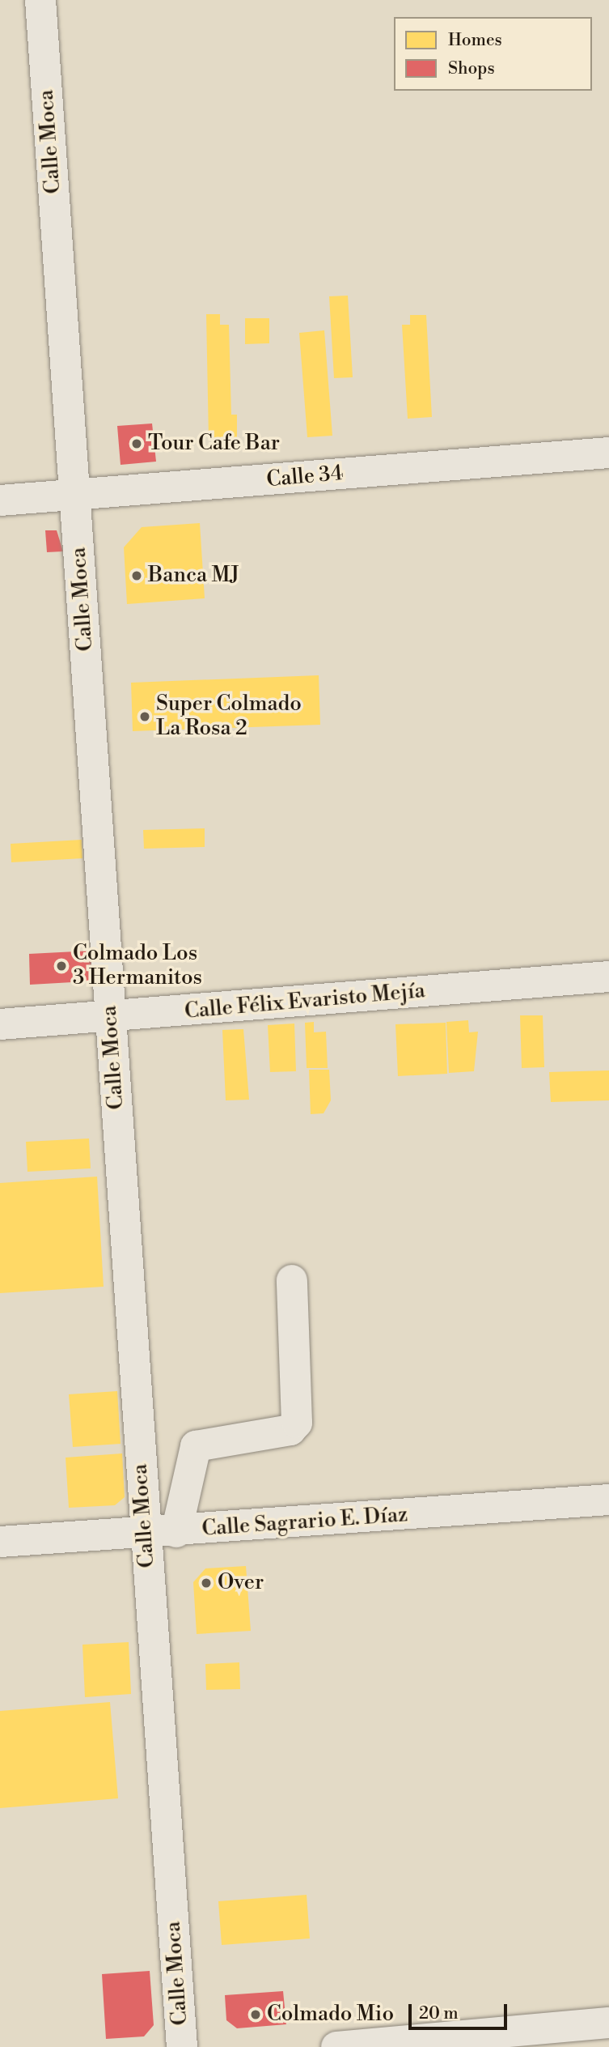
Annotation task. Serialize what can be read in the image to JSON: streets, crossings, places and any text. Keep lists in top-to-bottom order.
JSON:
{
  "streets": {
    "street": [
      "Calle Moca",
      "Calle 34",
      "Calle Félix Evaristo Mejía",
      "Calle Sagrario E. Díaz"
    ]
  },
  "crossings": [
    ["Calle Moca", "Calle 34"],
    ["Calle Moca", "Calle Félix Evaristo Mejía"],
    ["Calle Moca", "Calle Sagrario E. Díaz"]
  ],
  "places": [
    "Tour Cafe Bar",
    "Banca MJ",
    "Super Colmado La Rosa 2",
    "Colmado Los 3 Hermanitos",
    "Over",
    "Colmado Mio"
  ],
  "legend": ["Homes", "Shops"],
  "scale_bar": "20 m"
}
